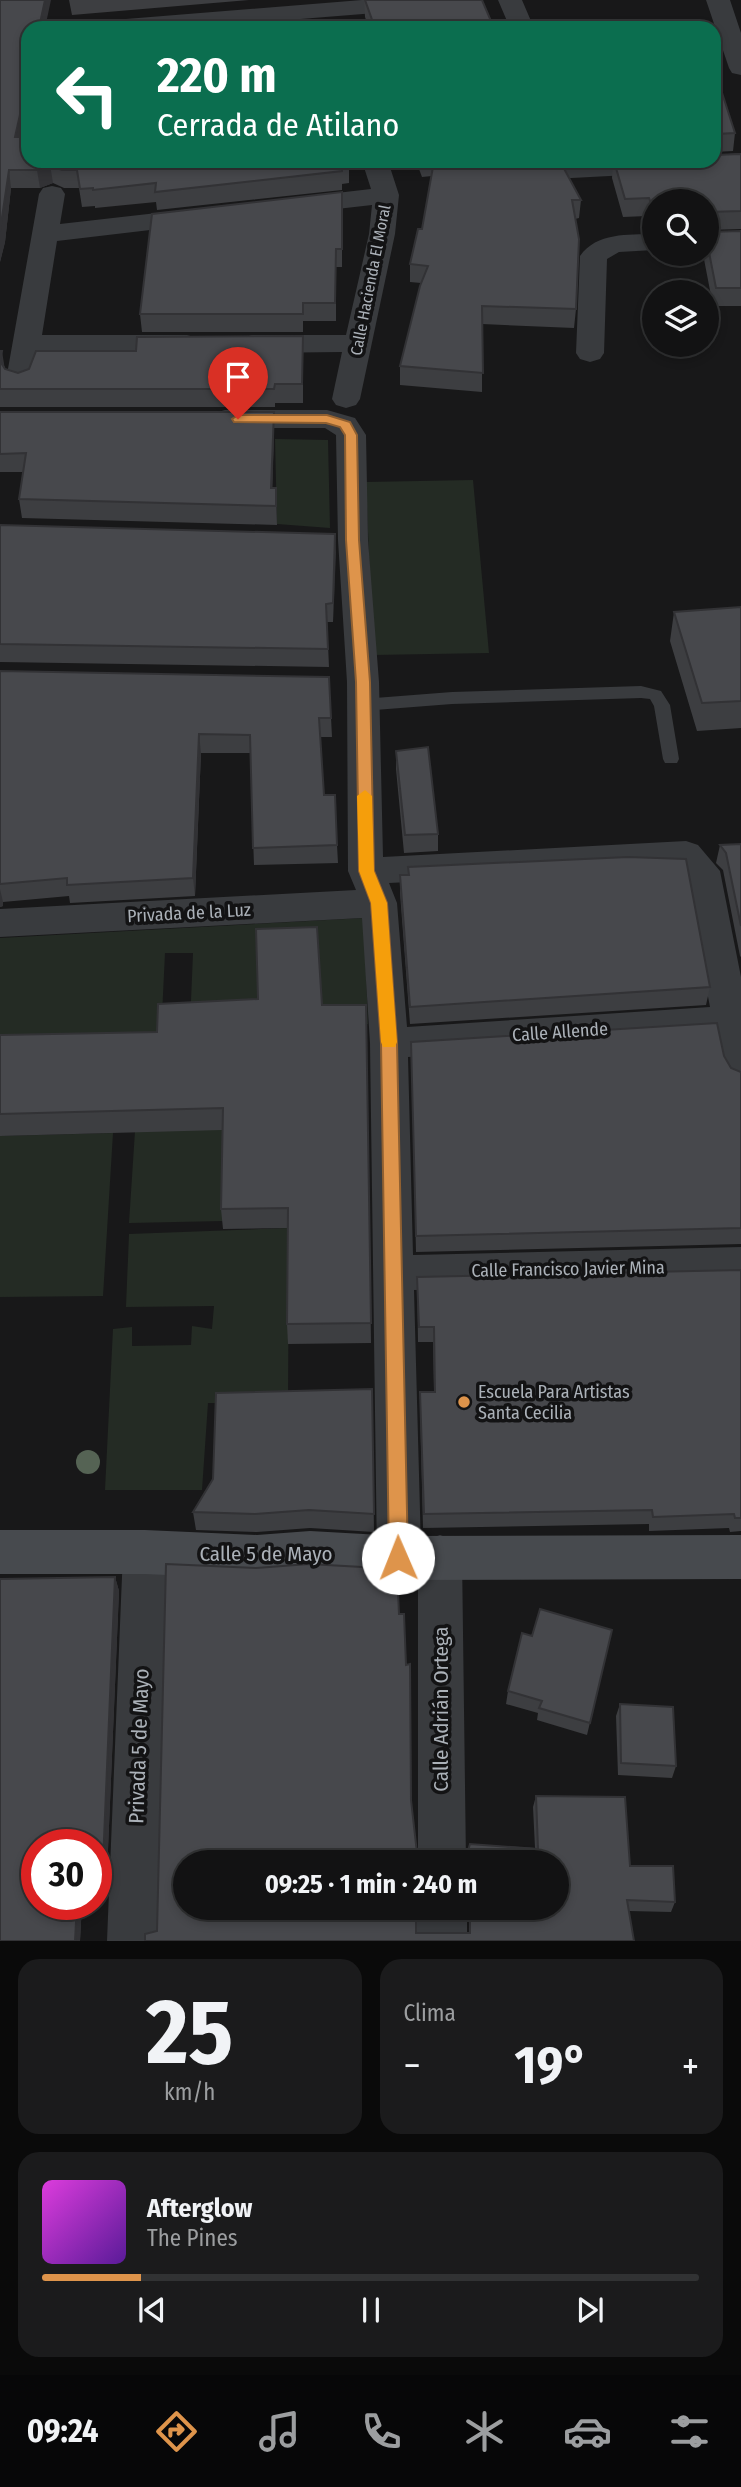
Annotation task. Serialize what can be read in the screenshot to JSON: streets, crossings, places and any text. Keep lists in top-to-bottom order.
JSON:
{
  "streets": {
    "main road": ["Calle 5 de Mayo"],
    "street": [
      "Calle Hacienda El Moral",
      "Privada de la Luz",
      "Calle Allende",
      "Calle Francisco Javier Mina",
      "Calle Adrián Ortega",
      "Privada 5 de Mayo"
    ]
  },
  "crossings": [
    ["Calle Hacienda El Moral", "Calle Adrián Ortega"],
    ["Privada de la Luz", "Calle Allende"],
    ["Privada de la Luz", "Calle Adrián Ortega"],
    ["Calle Allende", "Calle Adrián Ortega"],
    ["Calle Francisco Javier Mina", "Calle Adrián Ortega"],
    ["Calle 5 de Mayo", "Calle Adrián Ortega"],
    ["Calle 5 de Mayo", "Privada 5 de Mayo"]
  ],
  "places": ["Escuela Para Artistas Santa Cecilia"],
  "page": {
    "turn": ["220 m", "Cerrada de Atilano"],
    "limit": "30",
    "trip": "09:25 · 1 min · 240 m",
    "tile": [
      ["25", "km/h"],
      "Clima"
    ],
    "heat": ["−", "19°", "+"],
    "song": ["Afterglow", "The Pines"],
    "tabs": "09:24"
  }
}
